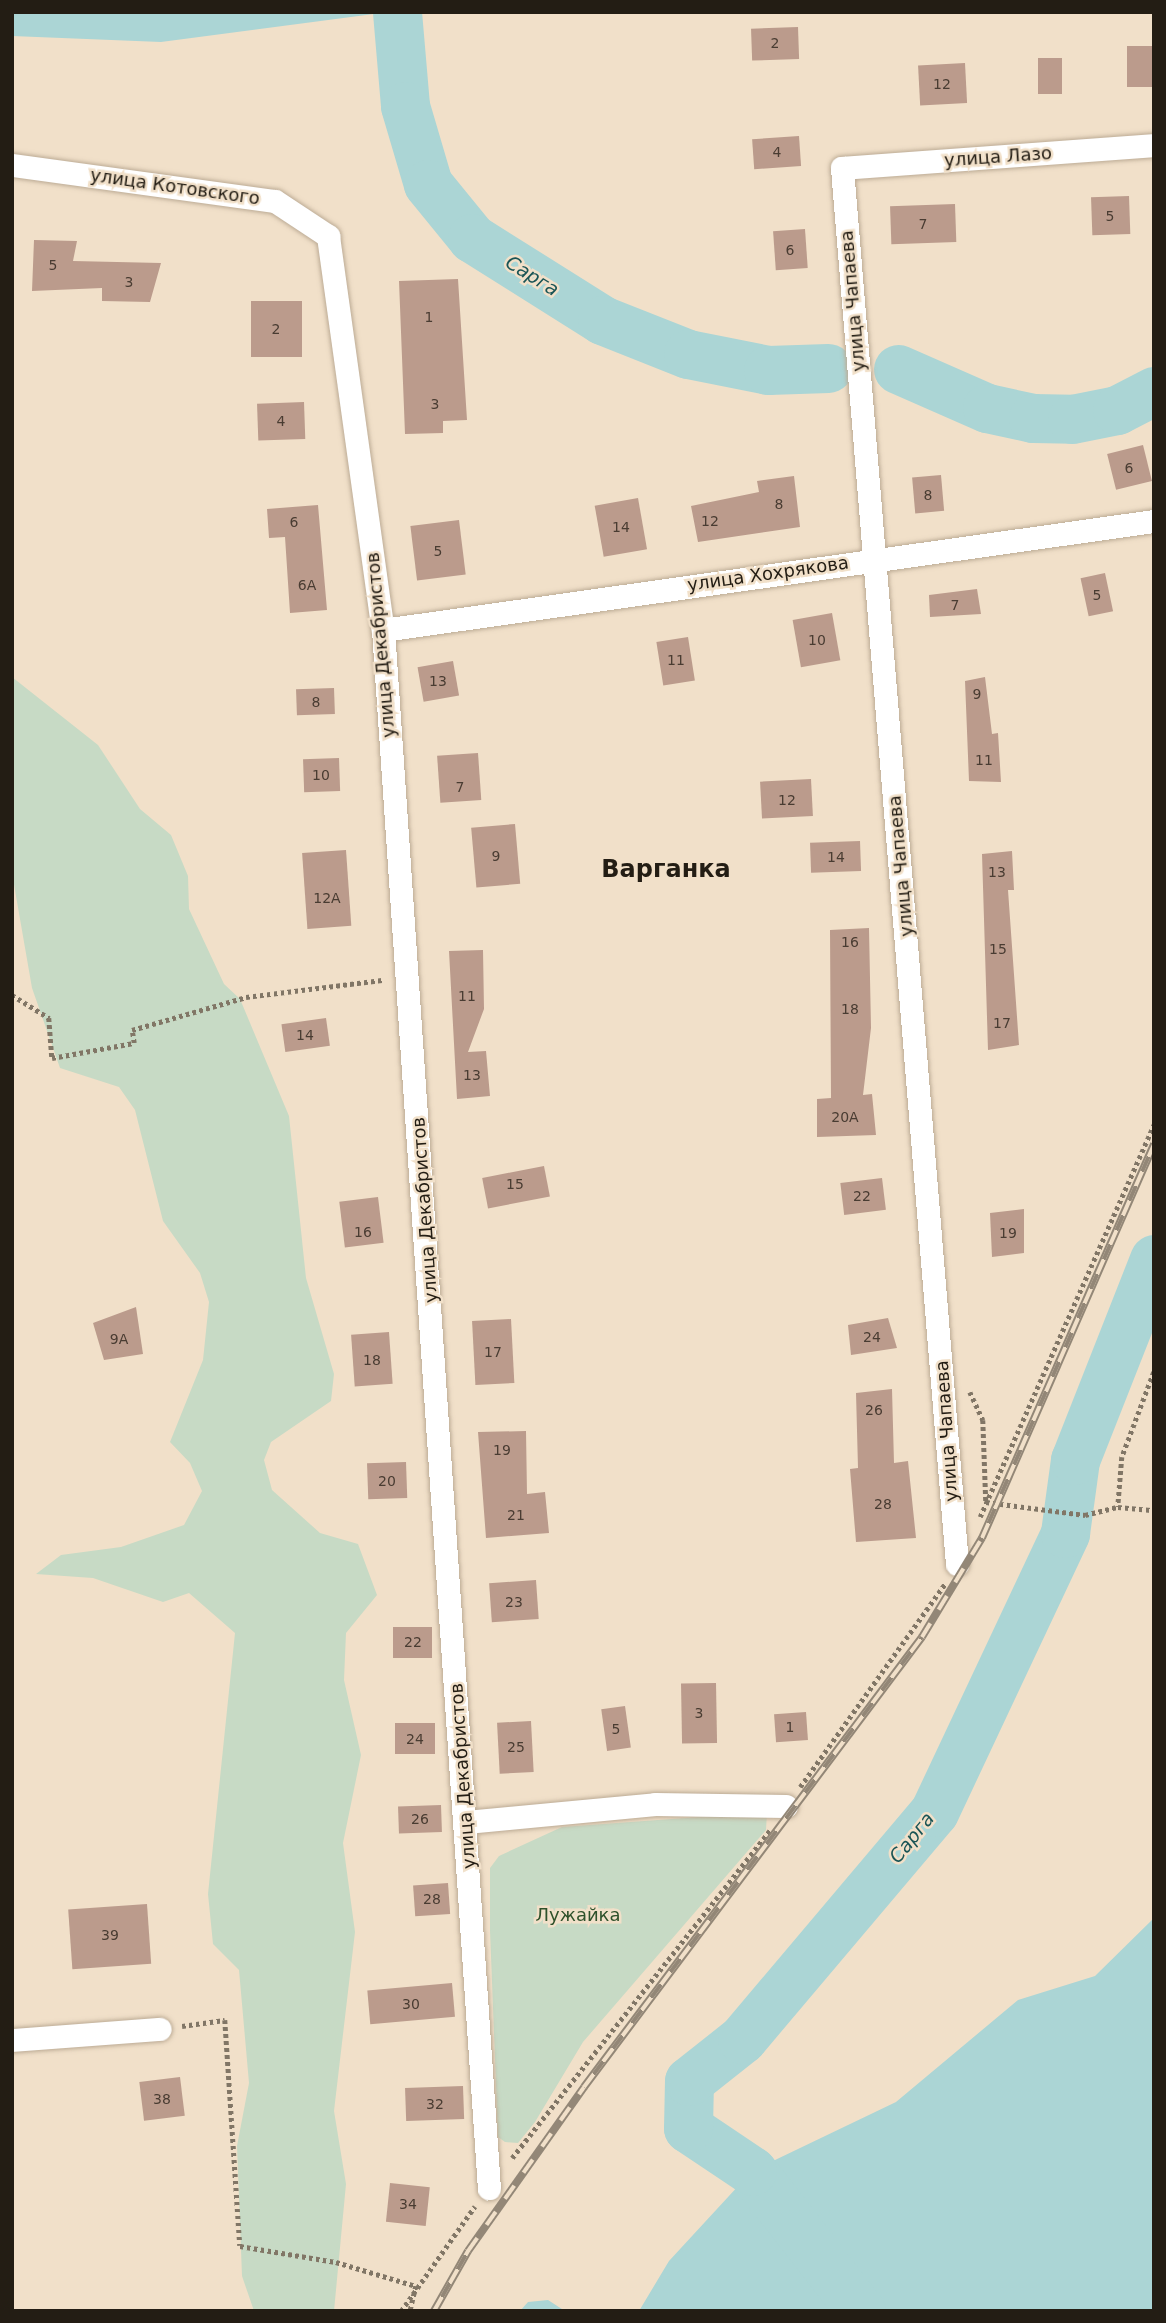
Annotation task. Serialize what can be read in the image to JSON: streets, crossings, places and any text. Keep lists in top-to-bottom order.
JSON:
{
  "streets": {
    "street": [
      "улица Лазо",
      "улица Котовского",
      "улица Чапаева",
      "улица Хохрякова",
      "улица Декабристов"
    ]
  },
  "crossings": [
    ["улица Лазо", "улица Чапаева"],
    ["улица Котовского", "улица Декабристов"],
    ["улица Чапаева", "улица Хохрякова"],
    ["улица Хохрякова", "улица Декабристов"]
  ],
  "districts": ["Варганка"],
  "water": ["Сарга"],
  "parks": ["Лужайка"],
  "house_numbers": [
    "2",
    "12",
    "4",
    "5",
    "7",
    "6",
    "5",
    "3",
    "1",
    "2",
    "3",
    "4",
    "6",
    "8",
    "8",
    "12",
    "6",
    "14",
    "5",
    "6А",
    "5",
    "7",
    "10",
    "11",
    "13",
    "9",
    "8",
    "11",
    "10",
    "7",
    "12",
    "9",
    "14",
    "13",
    "12А",
    "16",
    "15",
    "11",
    "18",
    "17",
    "14",
    "13",
    "20А",
    "15",
    "22",
    "16",
    "19",
    "24",
    "9А",
    "17",
    "18",
    "26",
    "19",
    "20",
    "28",
    "21",
    "23",
    "22",
    "3",
    "1",
    "5",
    "24",
    "25",
    "26",
    "28",
    "39",
    "30",
    "38",
    "32",
    "34"
  ]
}
